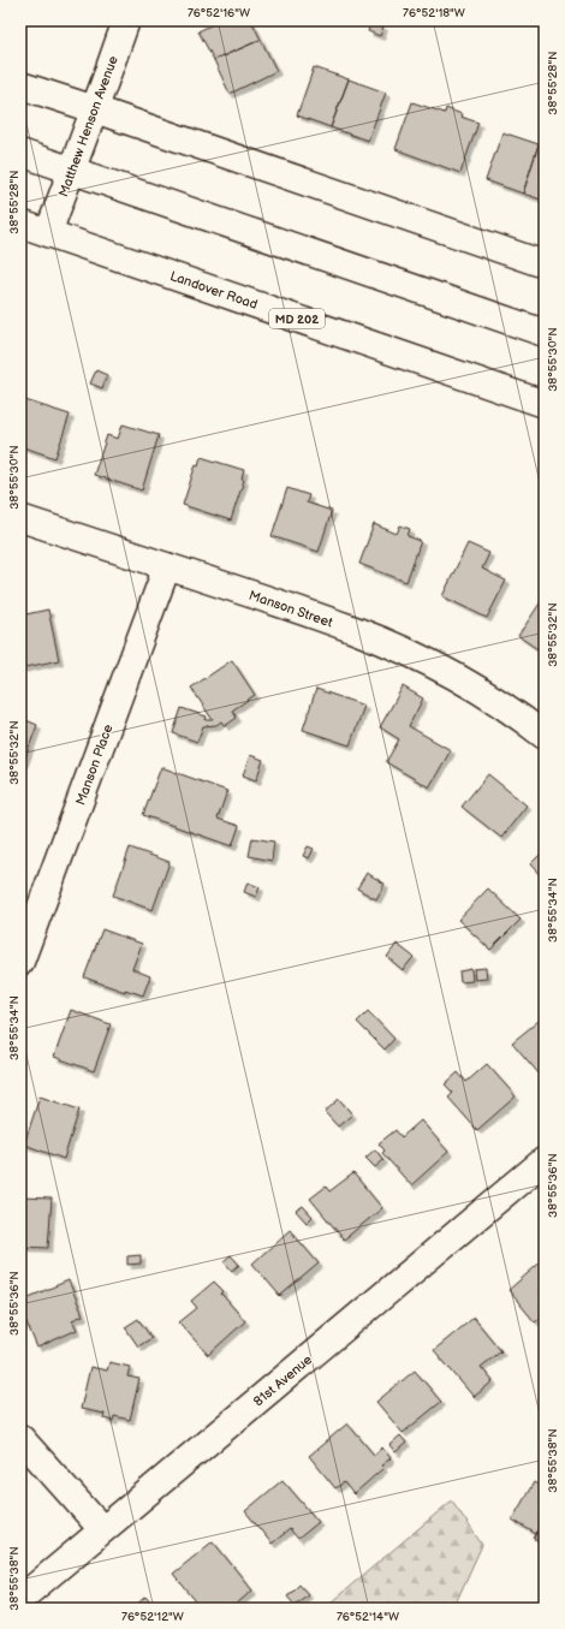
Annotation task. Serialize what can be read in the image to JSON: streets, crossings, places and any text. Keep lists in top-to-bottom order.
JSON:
{
  "streets": {
    "street": [
      "Matthew Henson Avenue",
      "Landover Road",
      "MD 202",
      "Manson Street",
      "Manson Place",
      "81st Avenue"
    ]
  },
  "crossings": [
    ["Matthew Henson Avenue", "Landover Road"],
    ["Manson Street", "Manson Place"]
  ],
  "coordinates": [
    "76°52'16\"W",
    "76°52'18\"W",
    "38°55'28\"N",
    "38°55'30\"N",
    "38°55'32\"N",
    "38°55'34\"N",
    "38°55'36\"N",
    "38°55'38\"N",
    "76°52'12\"W",
    "76°52'14\"W"
  ]
}
